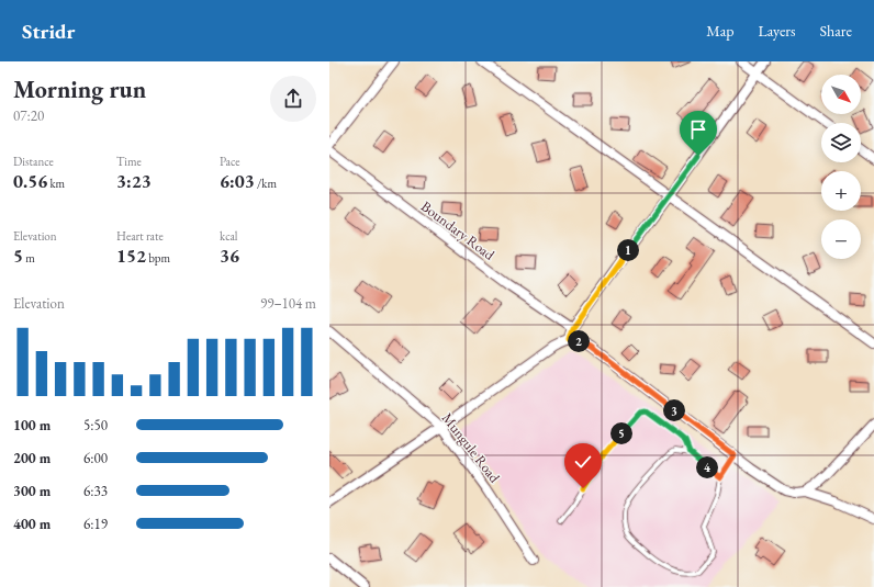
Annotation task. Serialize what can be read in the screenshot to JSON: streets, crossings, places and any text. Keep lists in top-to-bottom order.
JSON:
{
  "streets": {
    "street": ["Boundary Road", "Mungule Road"]
  },
  "north": "bottom right",
  "page": {
    "header": "Stridr",
    "nav": ["Map", "Layers", "Share"],
    "heading": ["Morning run", "07:20"],
    "map_buttons": ["+", "−"],
    "stats": [
      ["Distance", "0.56 km"],
      ["Time", "3:23"],
      ["Pace", "6:03 /km"],
      ["Elevation", "5 m"],
      ["Heart rate", "152 bpm"],
      ["kcal", "36"]
    ],
    "pins": [
      "1",
      "2",
      "3",
      "5",
      "4"
    ],
    "chart": ["Elevation", "99–104 m"],
    "list": [
      {
        "name": "100 m",
        "note": "5:50"
      },
      {
        "name": "200 m",
        "note": "6:00"
      },
      {
        "name": "300 m",
        "note": "6:33"
      },
      {
        "name": "400 m",
        "note": "6:19"
      }
    ]
  }
}
